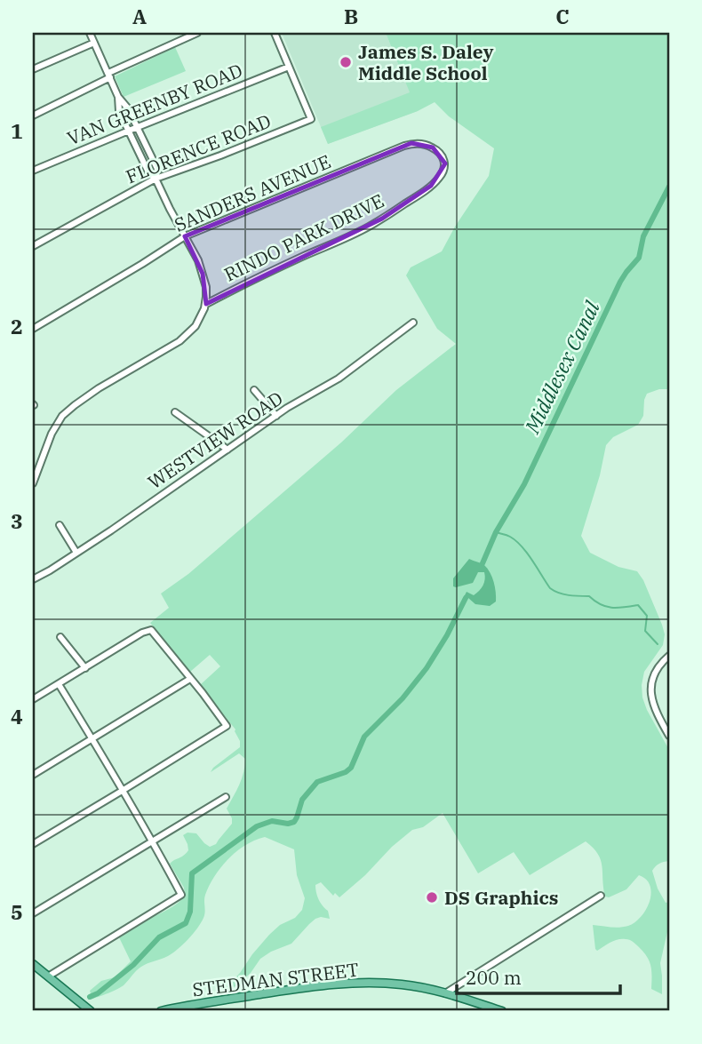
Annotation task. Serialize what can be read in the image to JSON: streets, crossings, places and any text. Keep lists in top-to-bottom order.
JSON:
{
  "streets": {
    "main road": ["STEDMAN STREET"],
    "street": [
      "VAN GREENBY ROAD",
      "FLORENCE ROAD",
      "SANDERS AVENUE",
      "RINDO PARK DRIVE",
      "WESTVIEW ROAD"
    ]
  },
  "crossings": [
    ["VAN GREENBY ROAD", "FLORENCE ROAD"],
    ["SANDERS AVENUE", "RINDO PARK DRIVE"]
  ],
  "water": ["Middlesex Canal"],
  "places": ["James S. Daley Middle School", "DS Graphics"],
  "scale_bar": "200 m",
  "grid": {
    "columns": ["A", "B", "C"],
    "rows": [
      "1",
      "2",
      "3",
      "4",
      "5"
    ]
  }
}
